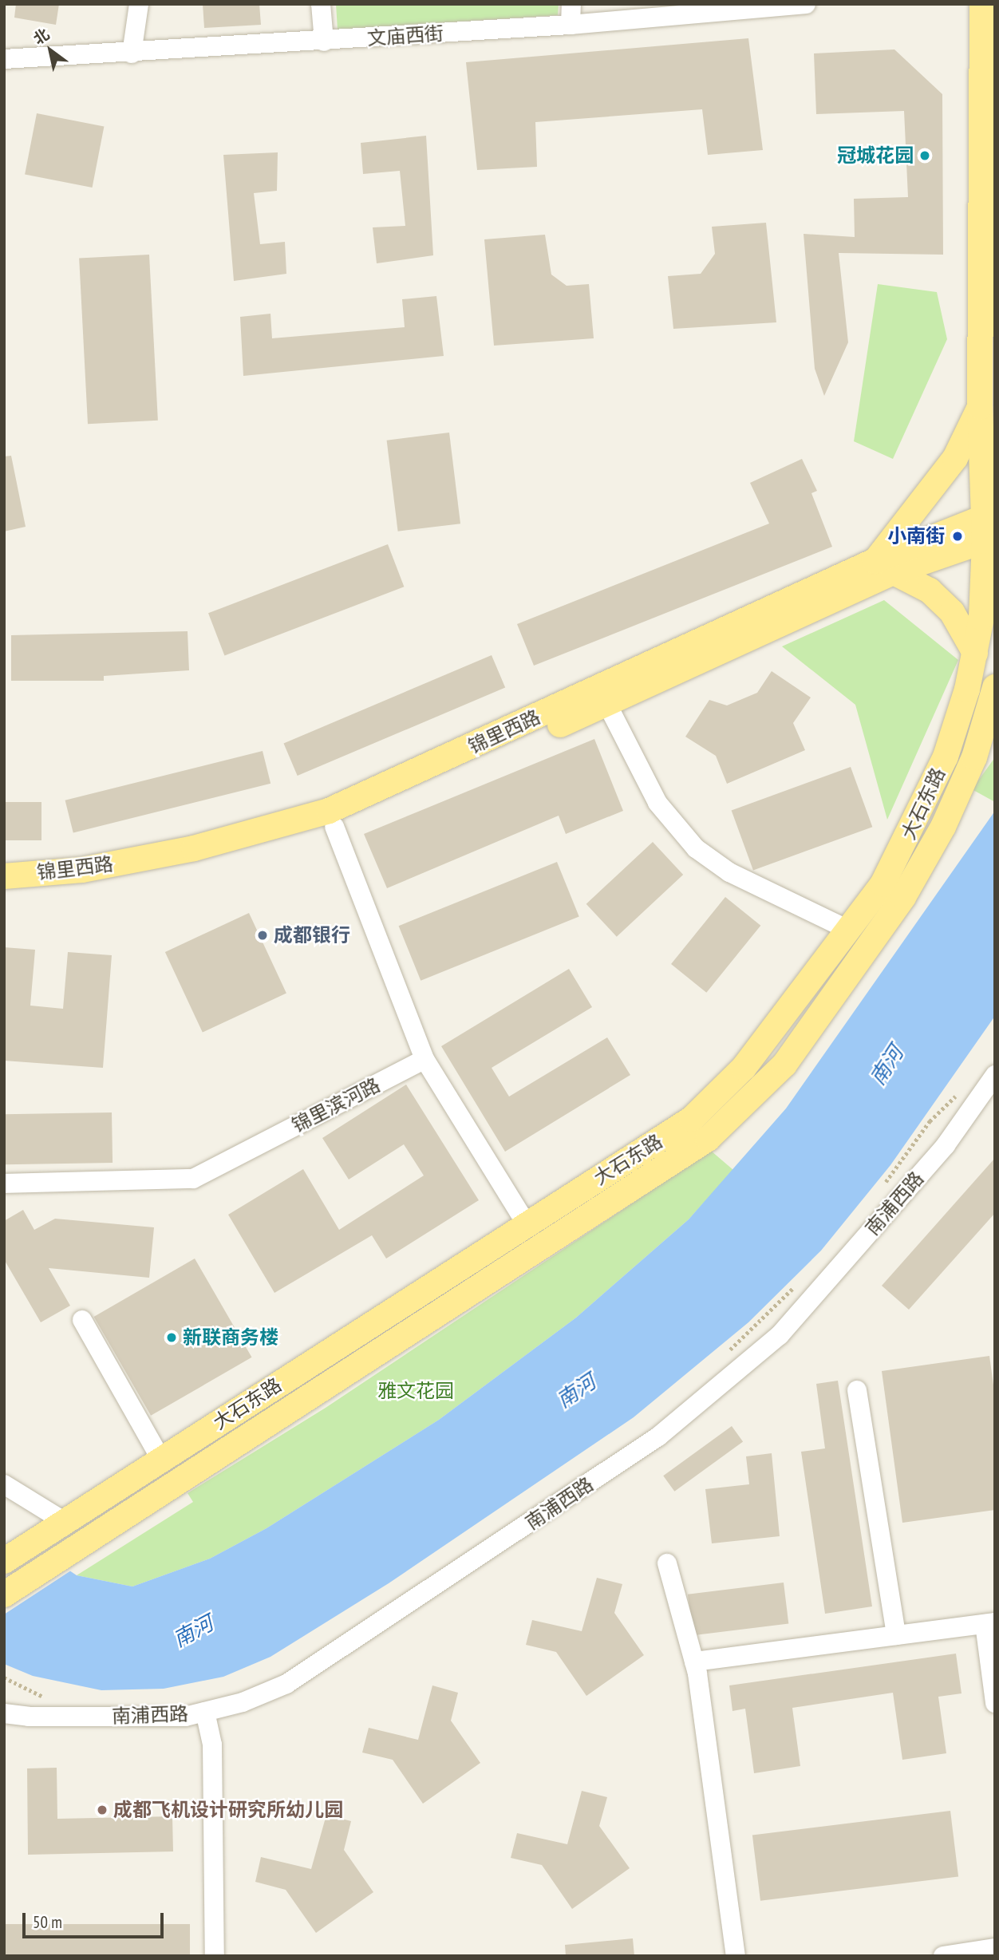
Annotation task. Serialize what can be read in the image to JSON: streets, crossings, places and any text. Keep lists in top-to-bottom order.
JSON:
{
  "streets": {
    "main road": ["锦里西路", "大石东路"],
    "street": ["文庙西街", "锦里滨河路", "南浦西路"]
  },
  "crossings": [
    ["锦里西路", "大石东路"]
  ],
  "water": ["南河"],
  "parks": ["雅文花园"],
  "places": [
    "冠城花园",
    "小南街",
    "成都银行",
    "新联商务楼",
    "成都飞机设计研究所幼儿园"
  ],
  "scale_bar": "50 m",
  "north": "top left"
}
